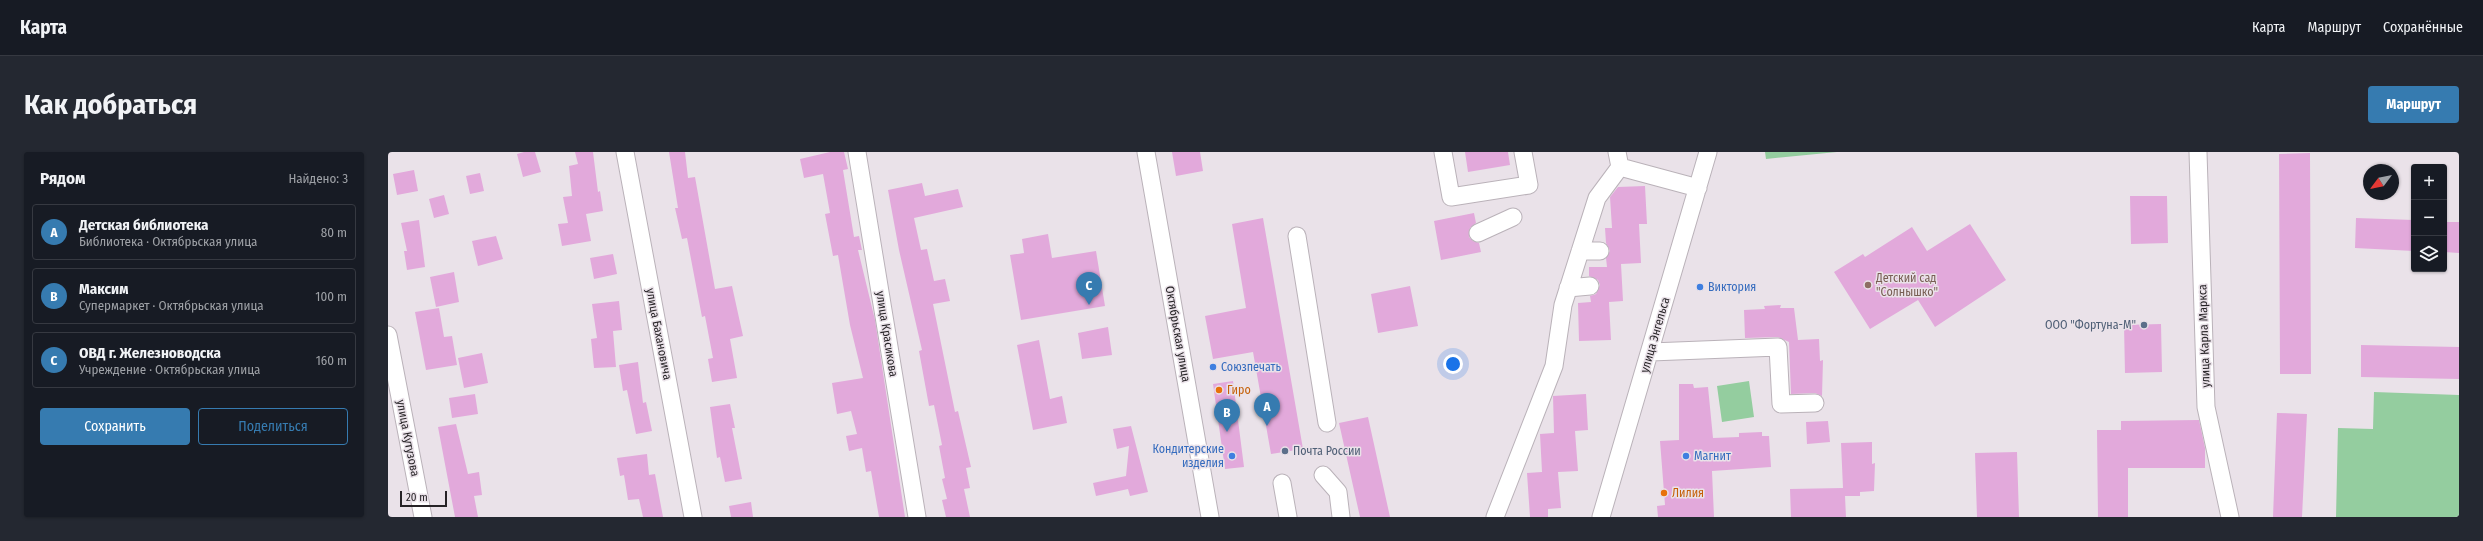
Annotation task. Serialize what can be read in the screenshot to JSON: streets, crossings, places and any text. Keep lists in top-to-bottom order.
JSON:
{
  "streets": {
    "street": [
      "улица Бахановича",
      "улица Красикова",
      "Октябрьская улица",
      "улица Энгельса",
      "улица Карла Маркса",
      "улица Кутузова"
    ]
  },
  "places": [
    "Детский сад \"Солнышко\"",
    "Виктория",
    "ООО \"Фортуна-М\"",
    "Союзпечать",
    "Гиро",
    "Почта России",
    "Кондитерские изделия",
    "Магнит",
    "Лилия"
  ],
  "scale_bar": "20 m",
  "north": "bottom left",
  "page": {
    "header": "Карта",
    "nav": ["Карта", "Маршрут", "Сохранённые"],
    "buttons": [
      "Маршрут",
      ["Сохранить", "Поделиться"]
    ],
    "title": "Как добраться",
    "heading": ["Рядом", "Найдено: 3"],
    "map_buttons": ["+", "−"],
    "list": [
      {
        "mark": "A",
        "name": "Детская библиотека",
        "note": "Библиотека · Октябрьская улица",
        "value": "80 m"
      },
      {
        "mark": "B",
        "name": "Максим",
        "note": "Супермаркет · Октябрьская улица",
        "value": "100 m"
      },
      {
        "mark": "C",
        "name": "ОВД г. Железноводска",
        "note": "Учреждение · Октябрьская улица",
        "value": "160 m"
      }
    ],
    "pins": ["C", "A", "B"],
    "scale": "20 m"
  }
}
